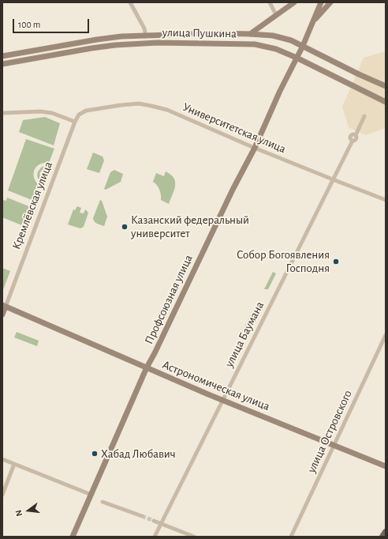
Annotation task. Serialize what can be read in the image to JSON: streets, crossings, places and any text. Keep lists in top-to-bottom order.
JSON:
{
  "streets": {
    "street": [
      "улица Пушкина",
      "Университетская улица",
      "Кремлёвская улица",
      "Профсоюзная улица",
      "улица Баумана",
      "Астрономическая улица",
      "улица Островского"
    ]
  },
  "crossings": [
    ["улица Пушкина", "Профсоюзная улица"],
    ["Университетская улица", "Кремлёвская улица"],
    ["Университетская улица", "Профсоюзная улица"],
    ["Университетская улица", "улица Баумана"],
    ["Кремлёвская улица", "Астрономическая улица"],
    ["Профсоюзная улица", "Астрономическая улица"],
    ["улица Баумана", "Астрономическая улица"],
    ["Астрономическая улица", "улица Островского"]
  ],
  "places": ["Казанский федеральный университет", "Собор Богоявления Господня", "Хабад Любавич"],
  "scale_bar": "100 m",
  "north": "left"
}
